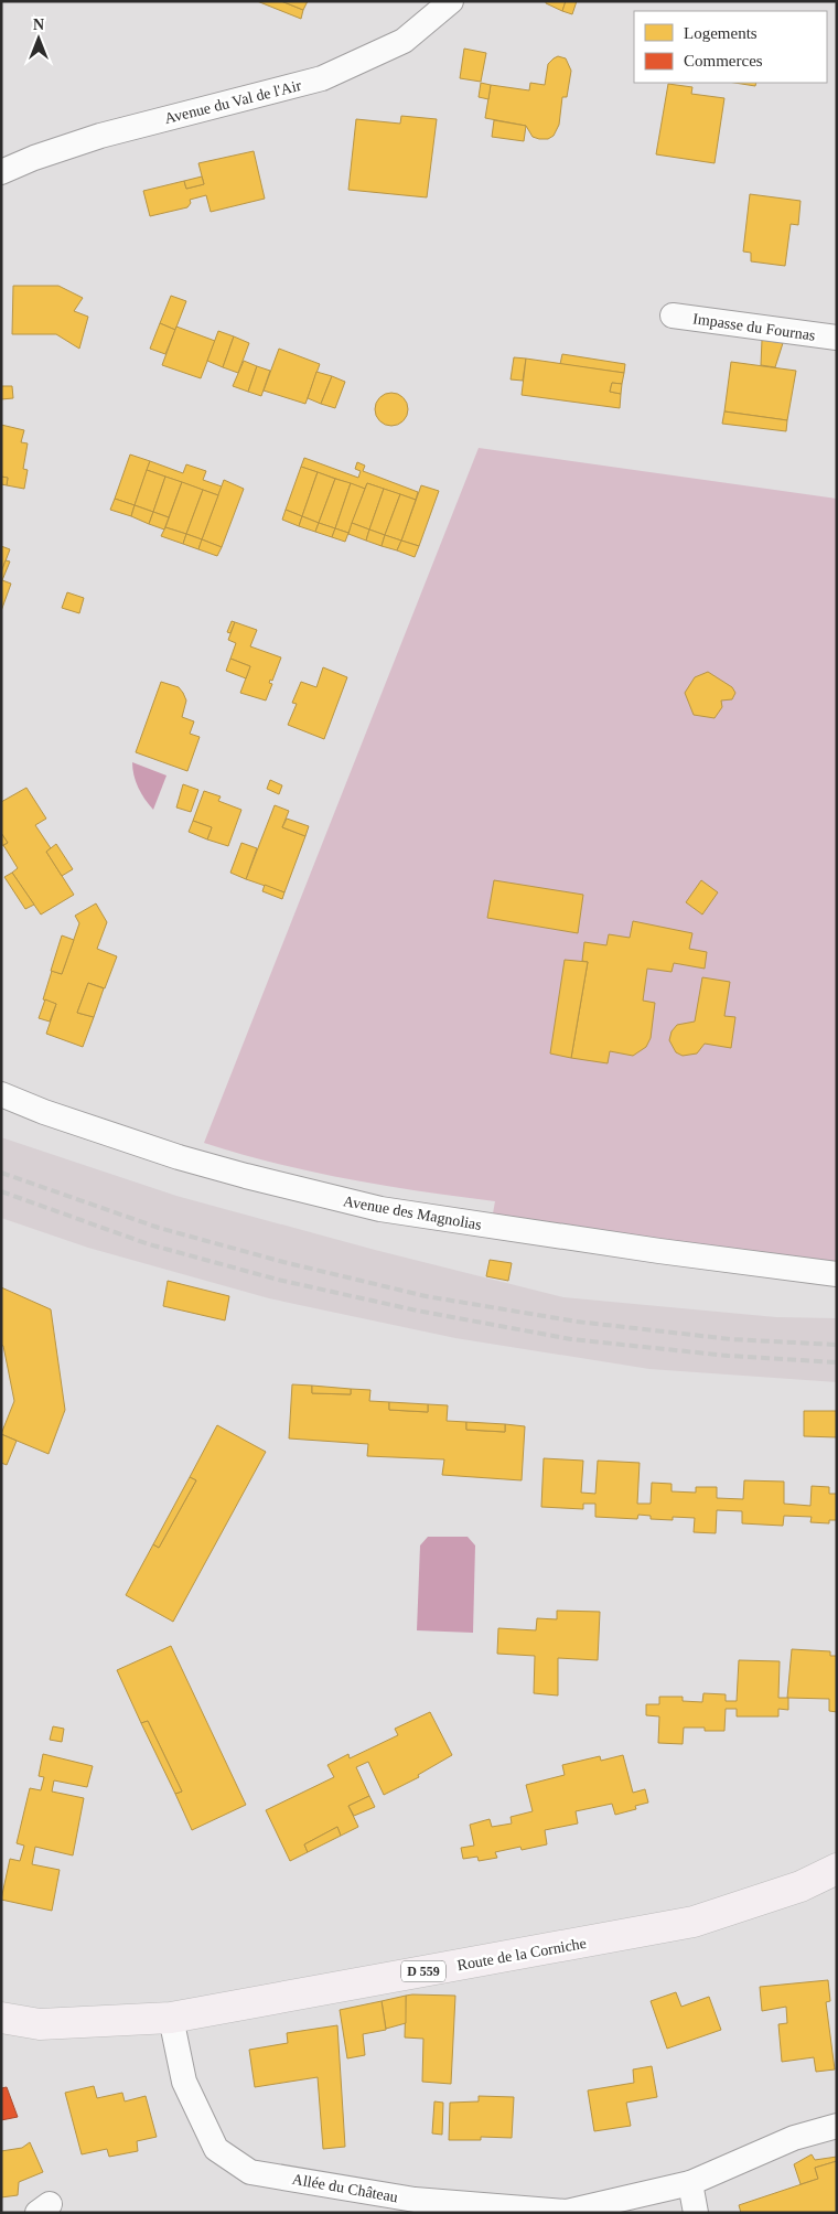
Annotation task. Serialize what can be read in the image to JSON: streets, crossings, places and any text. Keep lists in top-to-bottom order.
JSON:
{
  "streets": {
    "main road": ["Route de la Corniche", "D 559"],
    "street": [
      "Avenue du Val de l'Air",
      "Impasse du Fournas",
      "Avenue des Magnolias",
      "Allée du Château"
    ]
  },
  "crossings": [
    ["Route de la Corniche", "Allée du Château"]
  ],
  "legend": ["Logements", "Commerces"],
  "north": "top"
}
